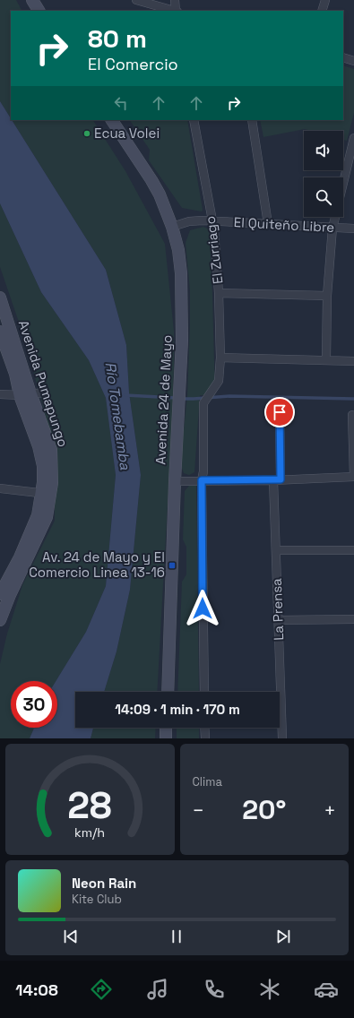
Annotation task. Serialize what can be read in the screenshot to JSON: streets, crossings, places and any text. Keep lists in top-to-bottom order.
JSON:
{
  "streets": {
    "main road": ["Avenida Pumapungo", "Avenida 24 de Mayo"],
    "street": ["El Quiteño Libre", "El Zurriago", "La Prensa"]
  },
  "crossings": [
    ["El Quiteño Libre", "El Zurriago"],
    ["El Quiteño Libre", "Avenida 24 de Mayo"]
  ],
  "water": ["Río Tomebamba"],
  "places": {
    "other": ["Ecua Volei"],
    "transit": ["Av. 24 de Mayo y El Comercio Linea 13-16"]
  },
  "page": {
    "turn": ["80 m", "El Comercio"],
    "limit": "30",
    "trip": "14:09 · 1 min · 170 m",
    "tile": "Clima",
    "heat": ["−", "20°", "+"],
    "song": ["Neon Rain", "Kite Club"],
    "tabs": "14:08",
    "gauge": ["28", "km/h"]
  }
}
